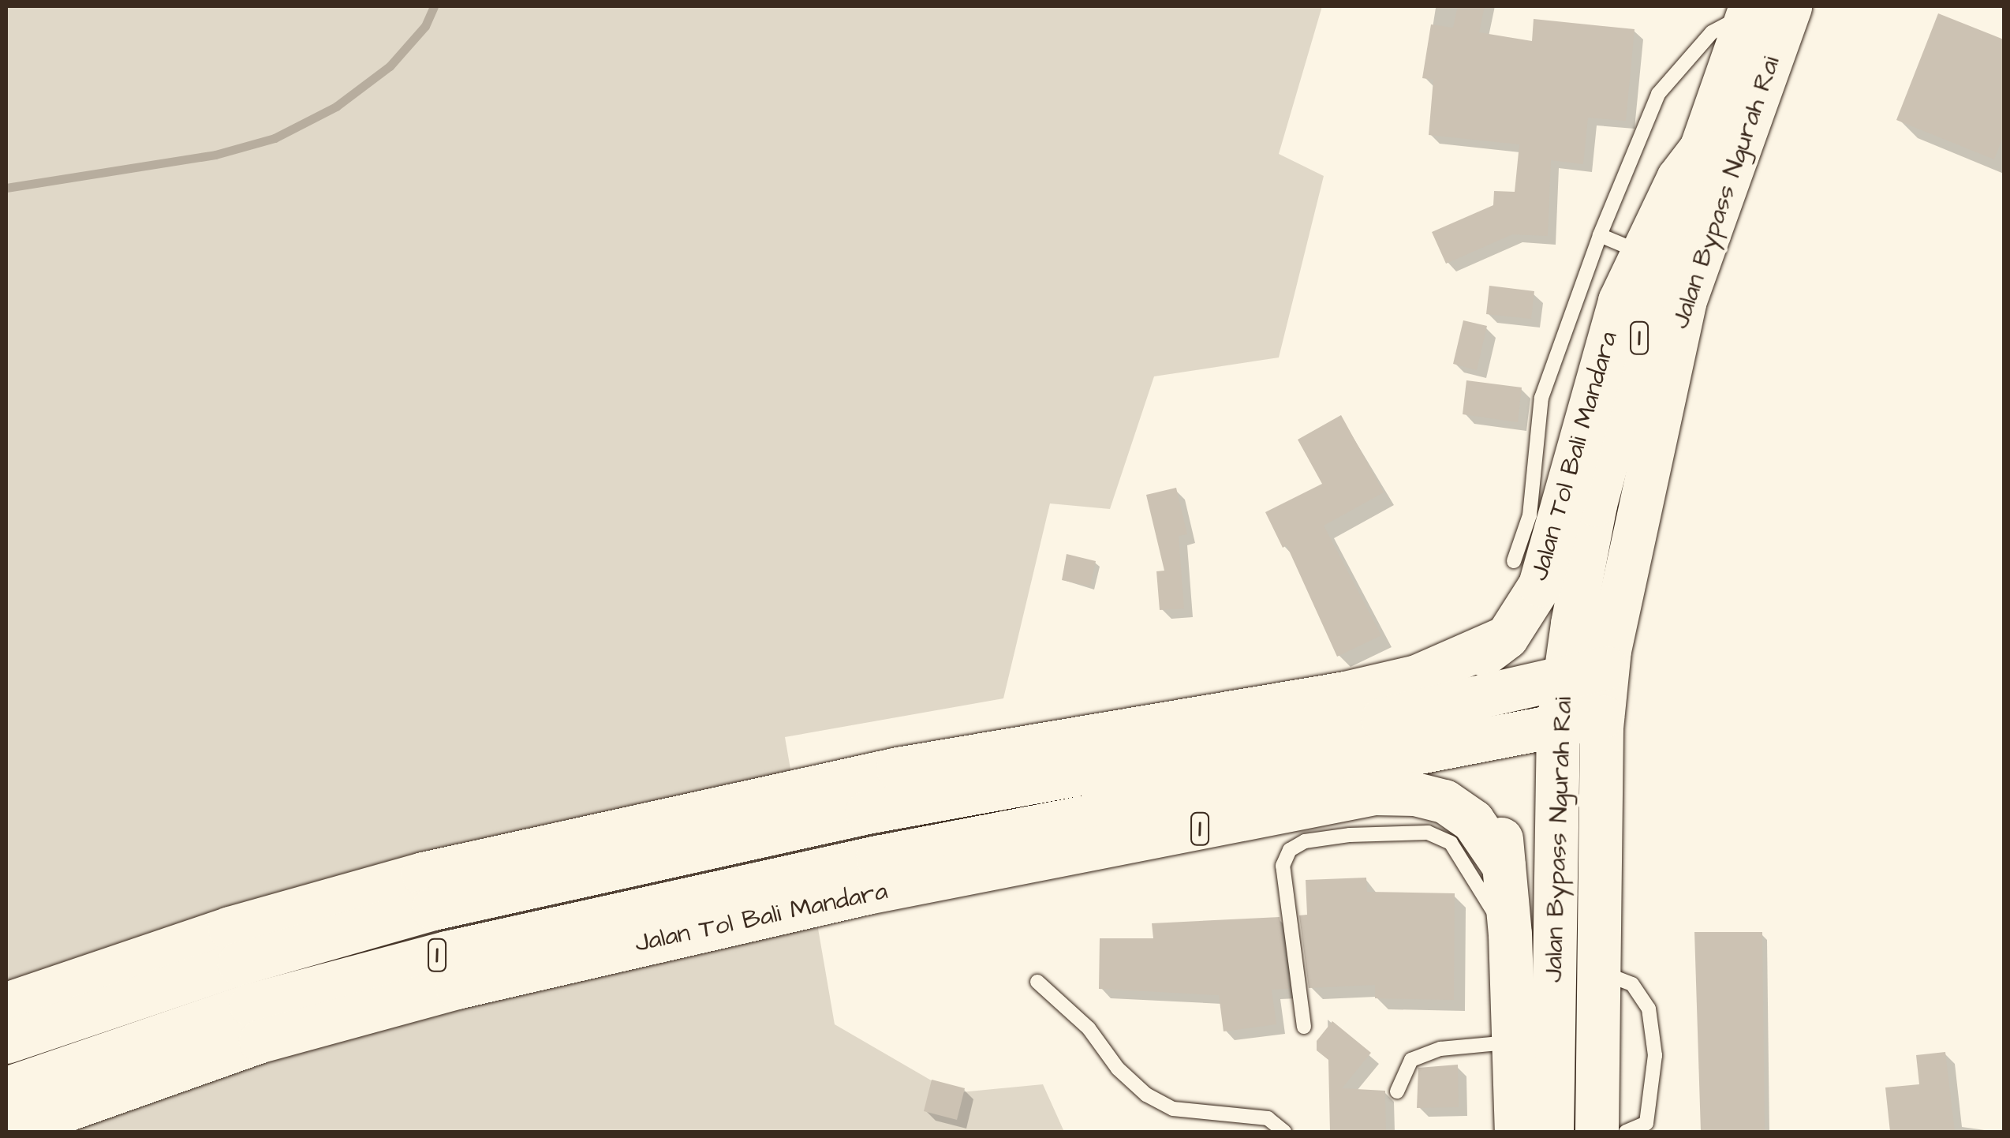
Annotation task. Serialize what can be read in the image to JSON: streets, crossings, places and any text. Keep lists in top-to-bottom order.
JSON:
{
  "streets": {
    "highway": ["Jalan Bypass Ngurah Rai", "1", "Jalan Tol Bali Mandara"]
  },
  "crossings": [
    ["Jalan Bypass Ngurah Rai", "Jalan Tol Bali Mandara"],
    ["1", "Jalan Tol Bali Mandara"]
  ]
}
